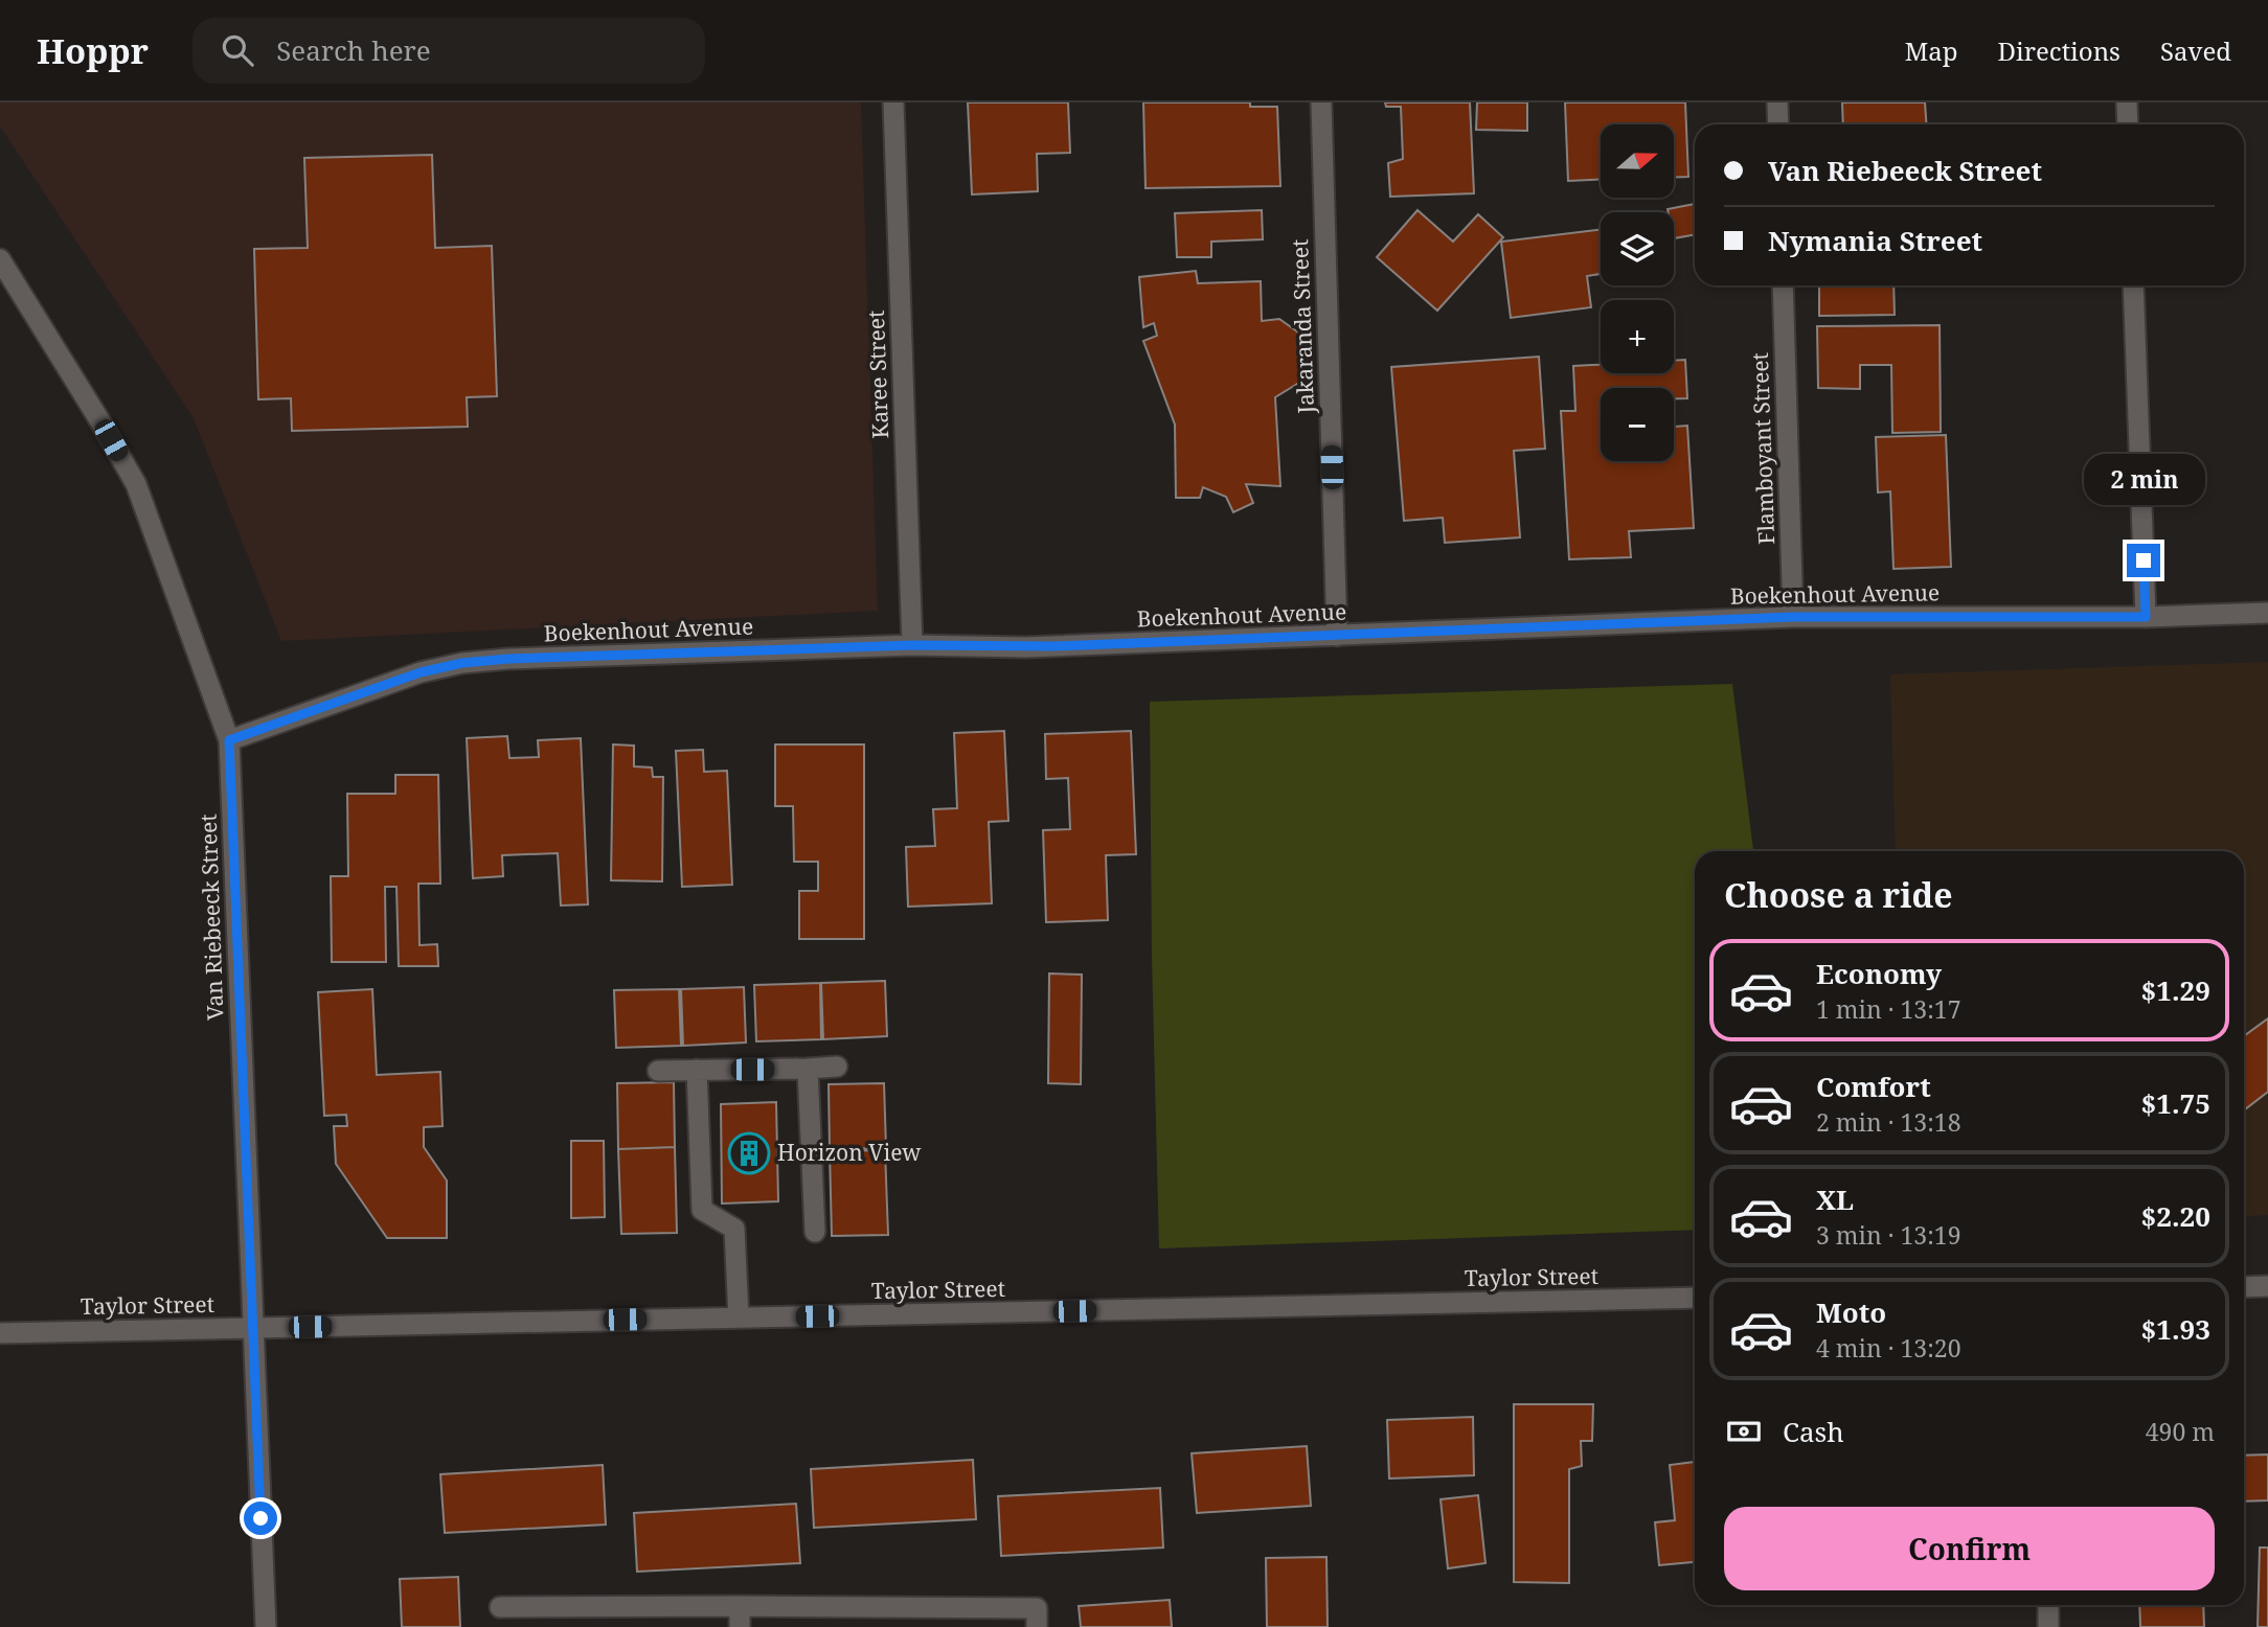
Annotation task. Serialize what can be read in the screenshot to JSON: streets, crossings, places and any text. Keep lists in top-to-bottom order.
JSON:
{
  "streets": {
    "street": [
      "Jakaranda Street",
      "Karee Street",
      "Flamboyant Street",
      "Boekenhout Avenue",
      "Van Riebeeck Street",
      "Taylor Street"
    ]
  },
  "crossings": [
    ["Jakaranda Street", "Boekenhout Avenue"],
    ["Karee Street", "Boekenhout Avenue"],
    ["Flamboyant Street", "Boekenhout Avenue"],
    ["Boekenhout Avenue", "Van Riebeeck Street"],
    ["Van Riebeeck Street", "Taylor Street"]
  ],
  "places": {
    "building": ["Horizon View"]
  },
  "north": "right",
  "page": {
    "header": "Hoppr",
    "search": "Search here",
    "nav": ["Map", "Directions", "Saved"],
    "map_buttons": ["+", "−"],
    "banner": ["Van Riebeeck Street", "Nymania Street"],
    "bubble": "2 min",
    "heading": "Choose a ride",
    "list": [
      {
        "name": "Economy",
        "note": "1 min · 13:17",
        "value": "$1.29"
      },
      {
        "name": "Comfort",
        "note": "2 min · 13:18",
        "value": "$1.75"
      },
      {
        "name": "XL",
        "note": "3 min · 13:19",
        "value": "$2.20"
      },
      {
        "name": "Moto",
        "note": "4 min · 13:20",
        "value": "$1.93"
      }
    ],
    "pay": ["Cash", "490 m"],
    "buttons": "Confirm"
  }
}
